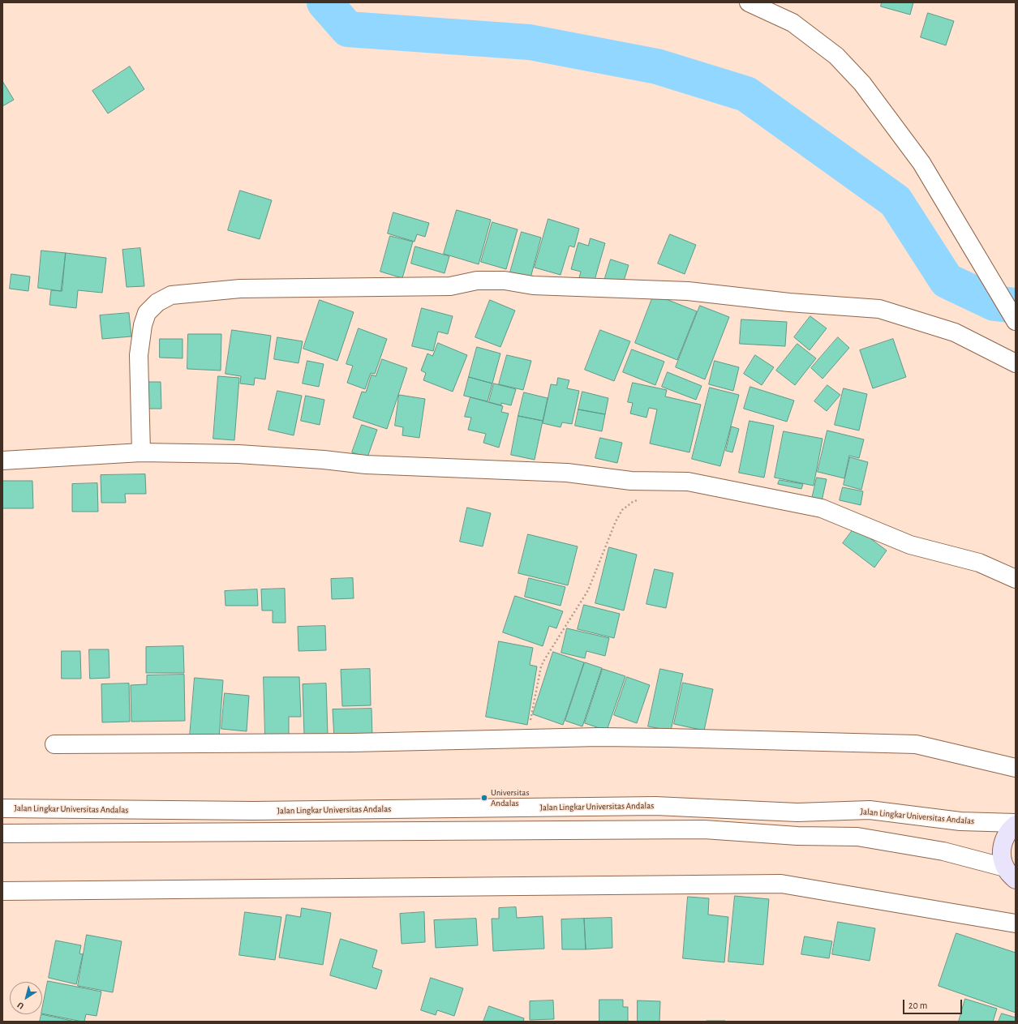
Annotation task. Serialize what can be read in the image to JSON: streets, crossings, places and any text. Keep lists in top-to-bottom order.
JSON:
{
  "streets": {
    "street": ["Jalan Lingkar Universitas Andalas"]
  },
  "places": ["Universitas Andalas"],
  "scale_bar": "20 m",
  "north": "bottom left"
}
